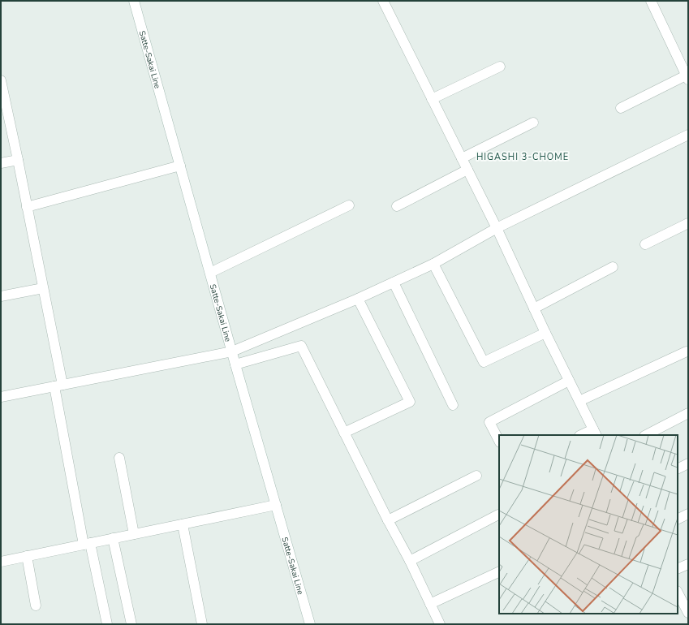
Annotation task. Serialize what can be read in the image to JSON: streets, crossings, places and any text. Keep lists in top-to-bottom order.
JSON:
{
  "streets": {
    "street": ["Satte-Sakai Line"]
  },
  "districts": ["HIGASHI 3-CHOME"]
}
